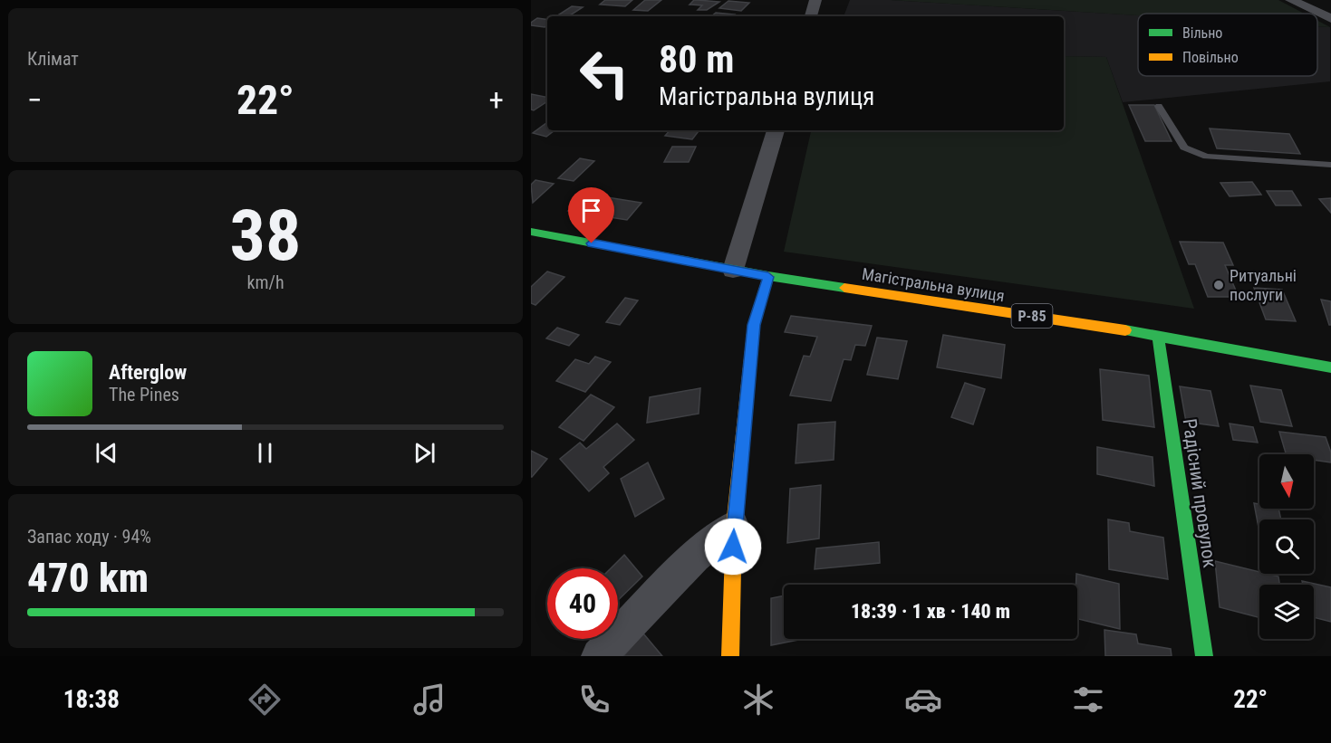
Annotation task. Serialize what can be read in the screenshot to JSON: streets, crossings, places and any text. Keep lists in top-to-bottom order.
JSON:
{
  "streets": {
    "main road": ["Магістральна вулиця", "Р-85", "Радісний провулок"]
  },
  "crossings": [
    ["Магістральна вулиця", "Радісний провулок"]
  ],
  "places": ["Ритуальні послуги"],
  "legend": ["Вільно", "Повільно"],
  "north": "bottom",
  "page": {
    "tile": [
      "Клімат",
      ["38", "km/h"],
      ["Запас ходу · 94%", "470 km"]
    ],
    "turn": ["80 m", "Магістральна вулиця"],
    "heat": ["−", "22°", "+"],
    "song": ["Afterglow", "The Pines"],
    "limit": "40",
    "trip": "18:39 · 1 хв · 140 m",
    "tabs": ["18:38", "22°"]
  }
}
